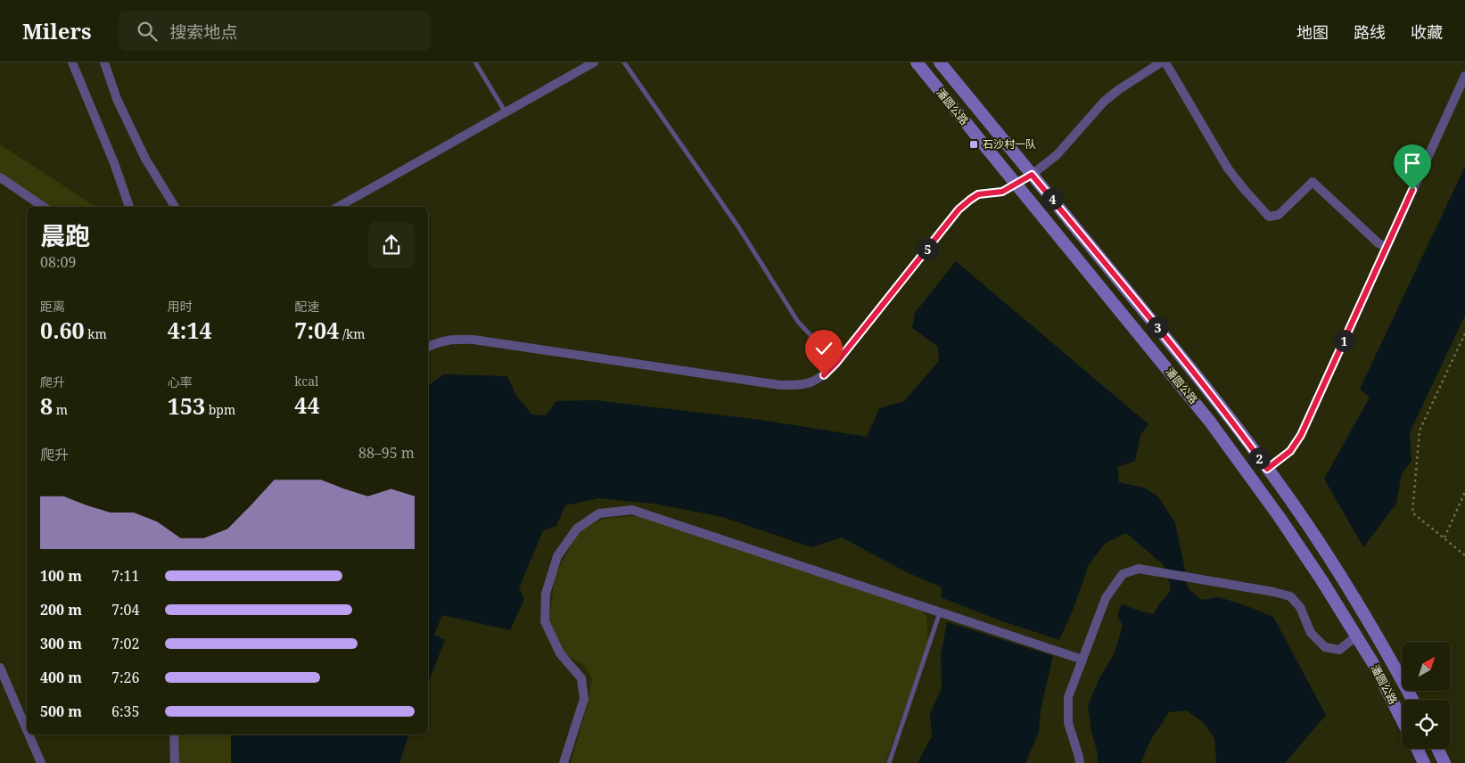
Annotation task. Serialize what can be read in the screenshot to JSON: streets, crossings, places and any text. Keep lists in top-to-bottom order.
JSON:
{
  "streets": {
    "main road": ["潘圆公路"]
  },
  "places": {
    "transit": ["石沙村一队"]
  },
  "north": "top right",
  "page": {
    "header": "Milers",
    "search": "搜索地点",
    "nav": ["地图", "路线", "收藏"],
    "pins": [
      "4",
      "5",
      "3",
      "1",
      "2"
    ],
    "heading": ["晨跑", "08:09"],
    "stats": [
      ["距离", "0.60 km"],
      ["用时", "4:14"],
      ["配速", "7:04 /km"],
      ["爬升", "8 m"],
      ["心率", "153 bpm"],
      ["kcal", "44"]
    ],
    "chart": ["爬升", "88–95 m"],
    "list": [
      {
        "name": "100 m",
        "note": "7:11"
      },
      {
        "name": "200 m",
        "note": "7:04"
      },
      {
        "name": "300 m",
        "note": "7:02"
      },
      {
        "name": "400 m",
        "note": "7:26"
      },
      {
        "name": "500 m",
        "note": "6:35"
      }
    ]
  }
}
